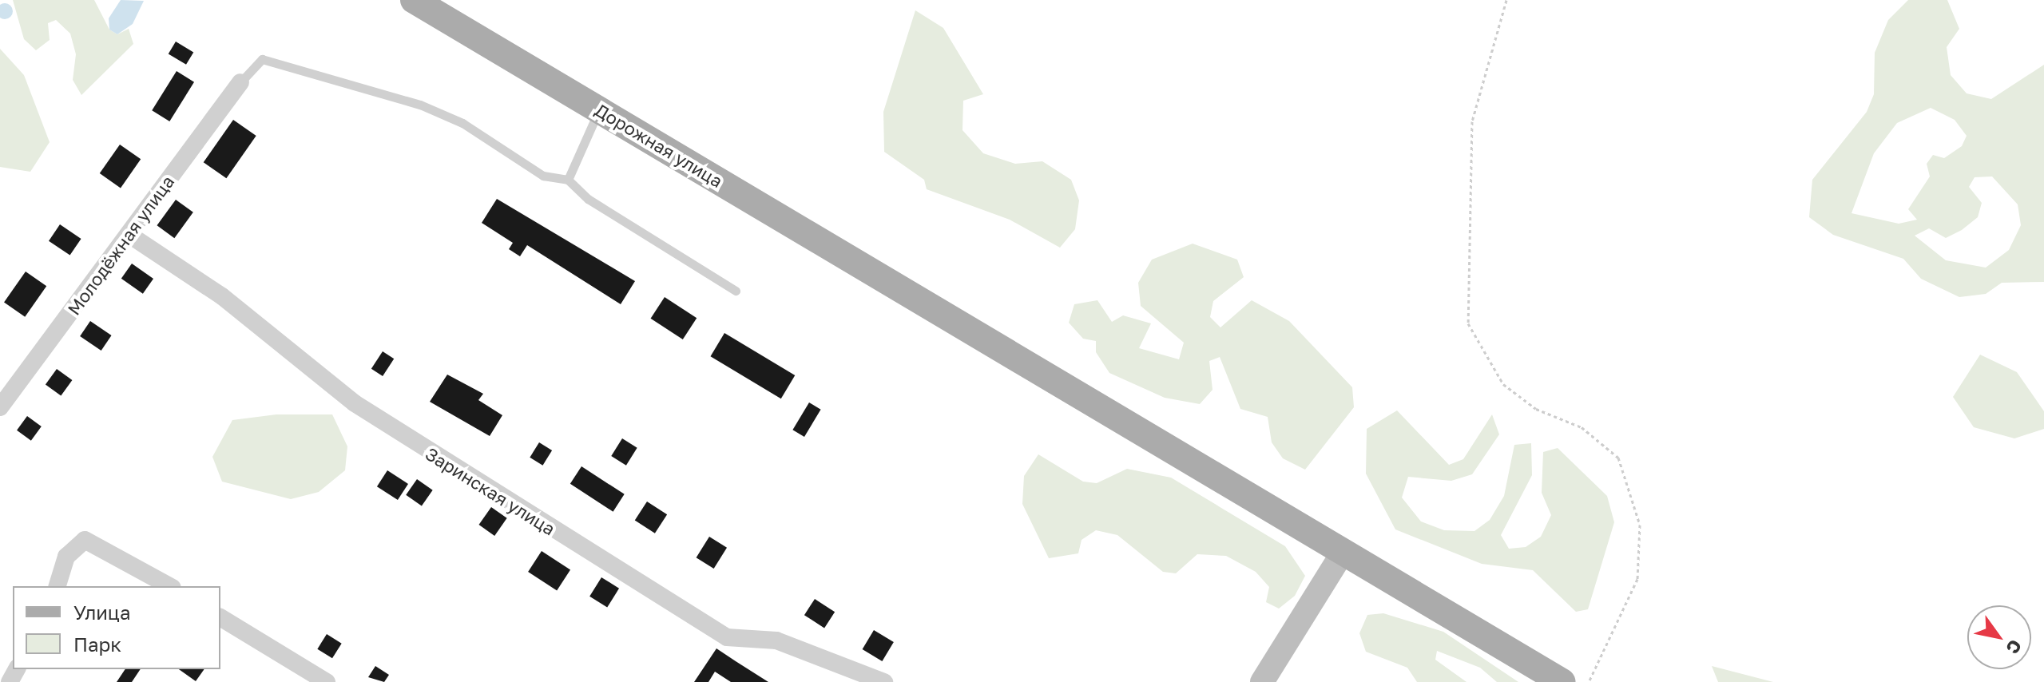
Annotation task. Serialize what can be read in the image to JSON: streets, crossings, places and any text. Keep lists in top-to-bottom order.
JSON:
{
  "streets": {
    "main road": ["Дорожная улица"],
    "street": ["Молодёжная улица", "Заринская улица"]
  },
  "crossings": [
    ["Молодёжная улица", "Заринская улица"]
  ],
  "legend": ["Улица", "Парк"],
  "north": "bottom right"
}
